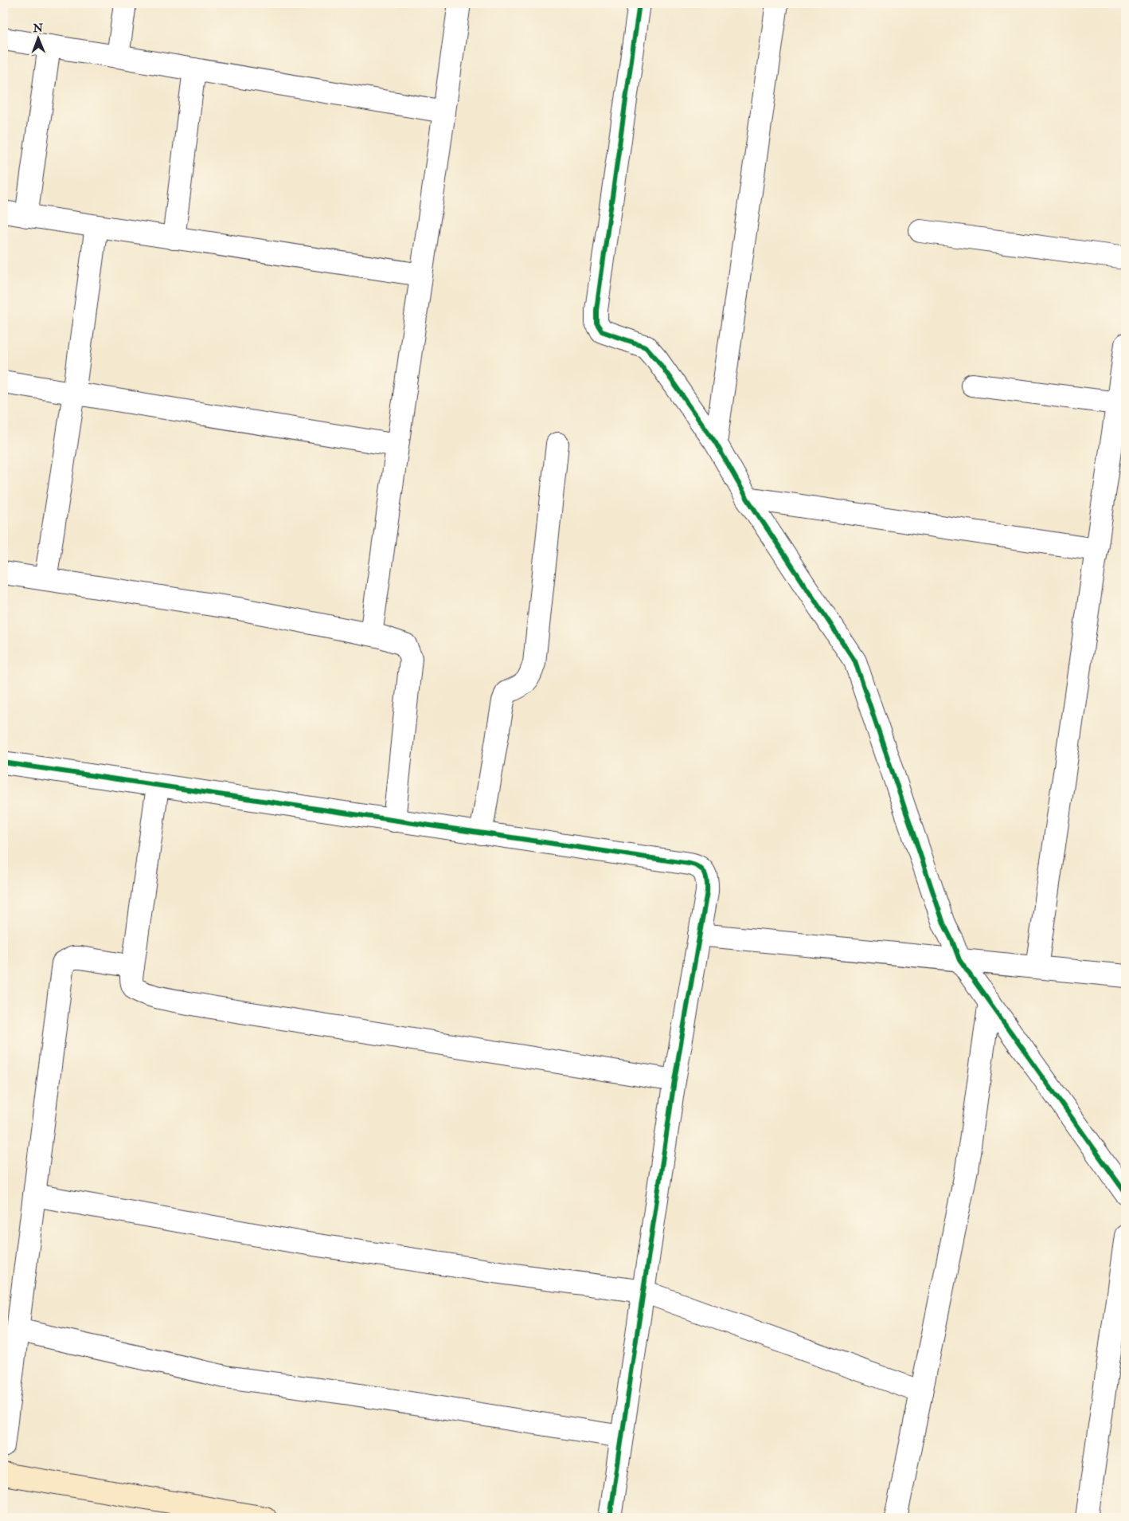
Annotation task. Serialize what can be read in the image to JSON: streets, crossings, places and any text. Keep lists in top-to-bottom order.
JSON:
{
  "north": "top"
}
